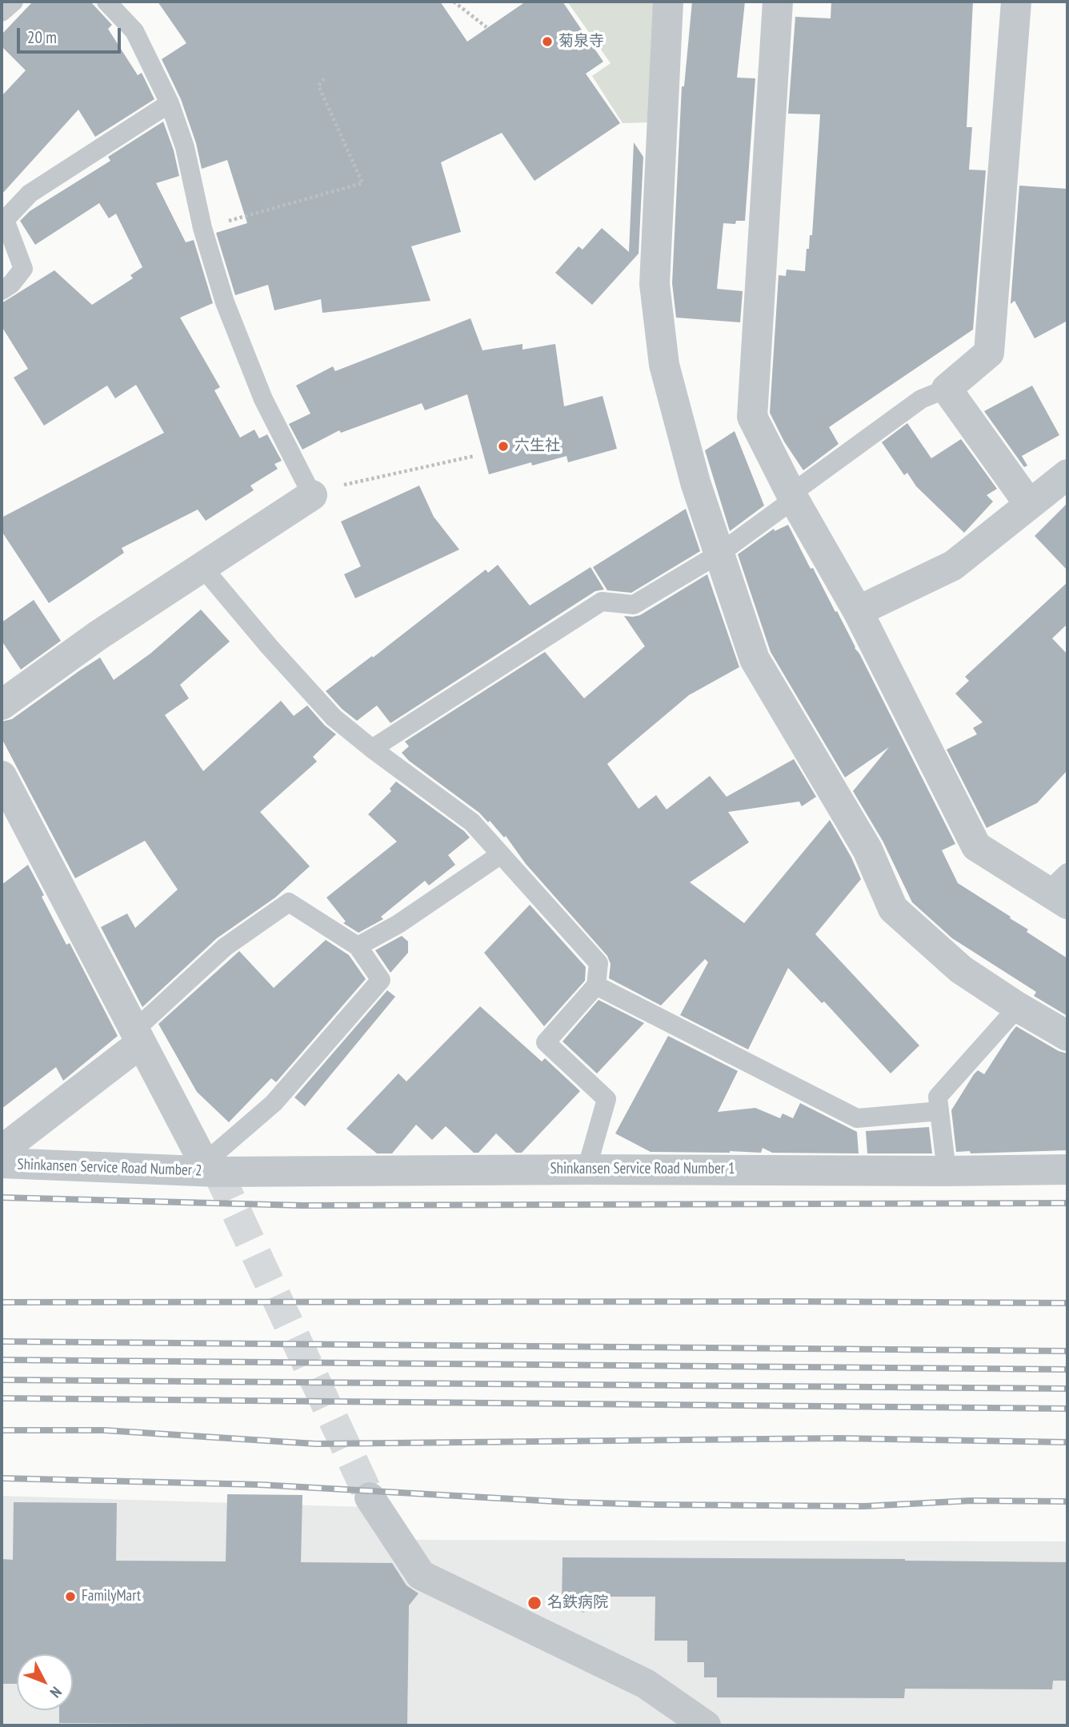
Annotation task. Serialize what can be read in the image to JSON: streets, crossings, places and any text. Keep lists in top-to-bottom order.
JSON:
{
  "streets": {
    "street": ["Shinkansen Service Road Number 2", "Shinkansen Service Road Number 1"]
  },
  "crossings": [
    ["Shinkansen Service Road Number 2", "Shinkansen Service Road Number 1"]
  ],
  "places": [
    "菊泉寺",
    "六生社",
    "FamilyMart",
    "名鉄病院"
  ],
  "scale_bar": "20 m",
  "north": "bottom right"
}
